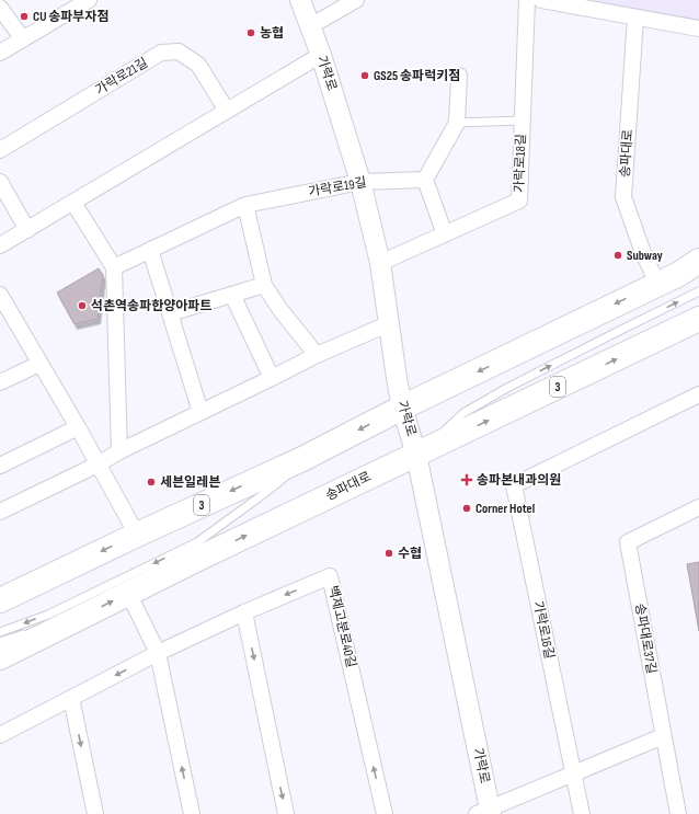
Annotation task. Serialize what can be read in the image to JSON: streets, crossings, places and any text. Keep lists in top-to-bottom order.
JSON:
{
  "streets": {
    "main road": ["송파대로", "3"],
    "street": [
      "가락로",
      "가락로21길",
      "가락로18길",
      "가락로19길",
      "백제고분로40길",
      "가락로16길",
      "송파대로37길"
    ]
  },
  "crossings": [
    ["가락로", "송파대로"],
    ["가락로", "가락로18길"],
    ["가락로", "가락로19길"],
    ["가락로", "3"],
    ["송파대로", "3"]
  ],
  "places": {
    "other": [
      "CU 송파부자점",
      "농협",
      "GS25 송파럭키점",
      "Subway",
      "석촌역송파한양아파트",
      "세븐일레븐",
      "Corner Hotel",
      "수협"
    ],
    "health": ["송파본내과의원"]
  }
}
